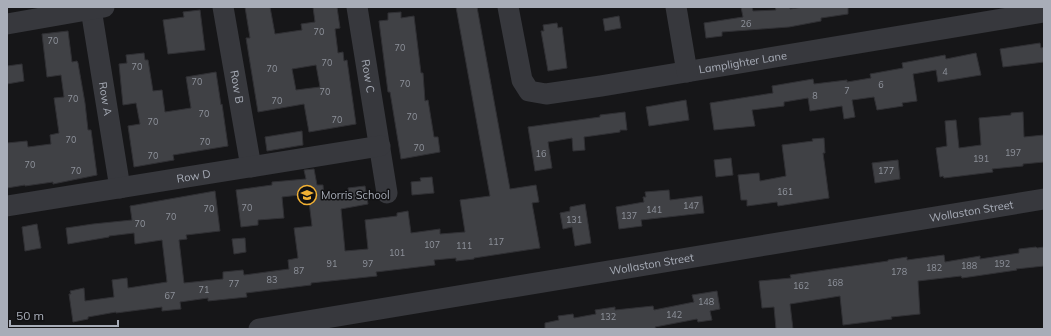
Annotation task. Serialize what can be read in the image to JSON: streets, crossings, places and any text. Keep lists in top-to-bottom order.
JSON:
{
  "streets": {
    "street": [
      "Lamplighter Lane",
      "Row C",
      "Row B",
      "Row A",
      "Row D",
      "Wollaston Street"
    ]
  },
  "crossings": [
    ["Row C", "Row D"],
    ["Row B", "Row D"],
    ["Row A", "Row D"]
  ],
  "places": {
    "school or university": ["Morris School"]
  },
  "house_numbers": [
    "26",
    "70",
    "70",
    "70",
    "70",
    "70",
    "70",
    "4",
    "70",
    "70",
    "6",
    "7",
    "70",
    "8",
    "70",
    "70",
    "70",
    "70",
    "70",
    "70",
    "70",
    "70",
    "70",
    "197",
    "16",
    "70",
    "191",
    "70",
    "70",
    "177",
    "161",
    "147",
    "70",
    "70",
    "141",
    "137",
    "70",
    "131",
    "70",
    "117",
    "107",
    "111",
    "101",
    "91",
    "97",
    "192",
    "188",
    "182",
    "87",
    "178",
    "83",
    "168",
    "77",
    "162",
    "71",
    "67",
    "148",
    "142",
    "132"
  ],
  "scale_bar": "50 m"
}
